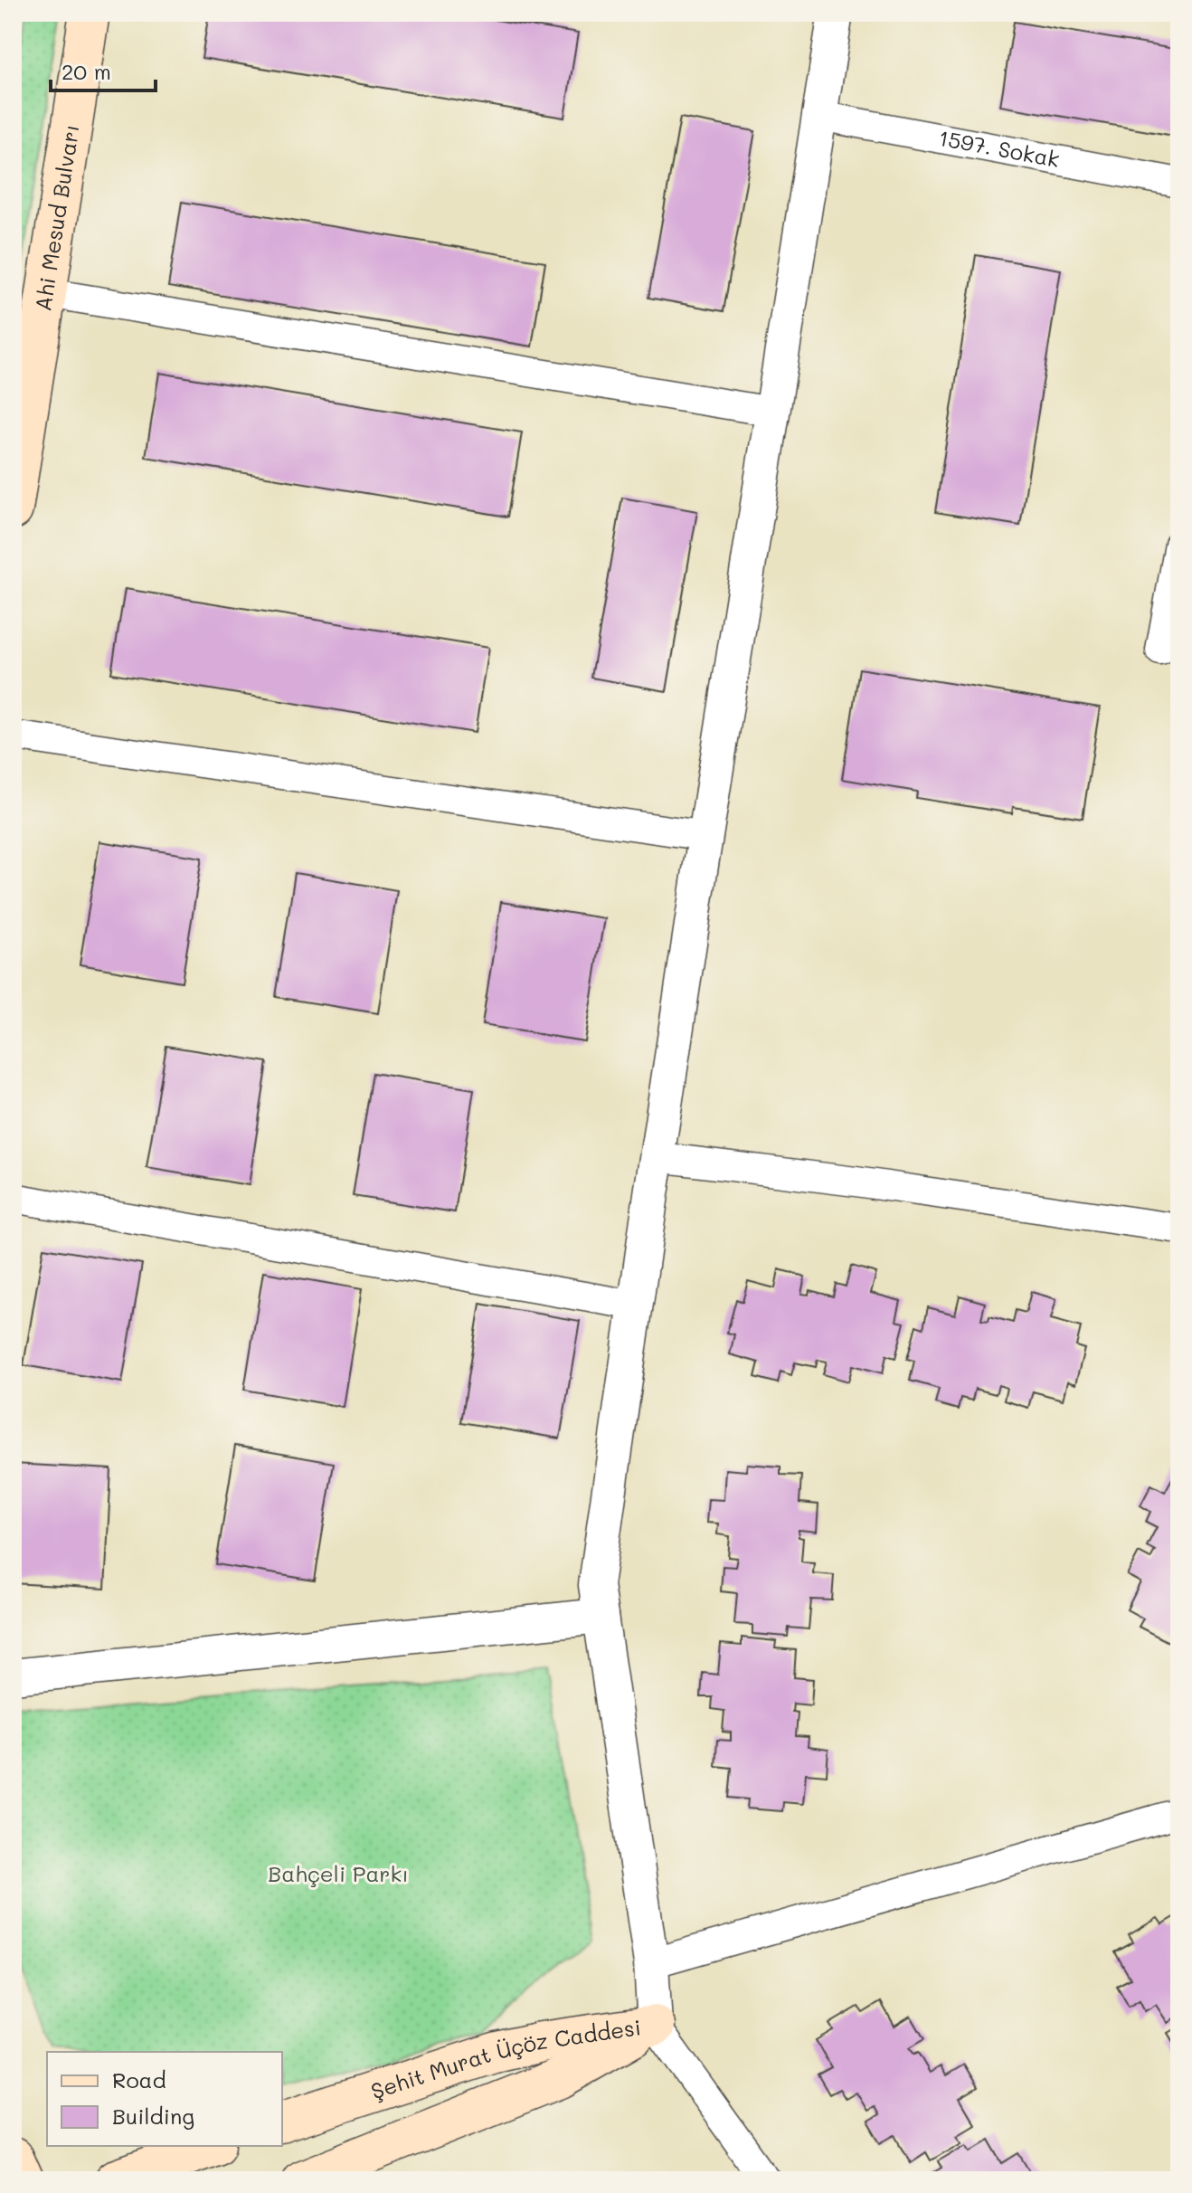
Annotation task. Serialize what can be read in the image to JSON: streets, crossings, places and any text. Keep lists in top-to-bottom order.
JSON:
{
  "streets": {
    "main road": ["Ahi Mesud Bulvarı", "Şehit Murat Üçöz Caddesi"],
    "street": ["1597. Sokak"]
  },
  "parks": ["Bahçeli Parkı"],
  "legend": ["Road", "Building"],
  "scale_bar": "20 m"
}
